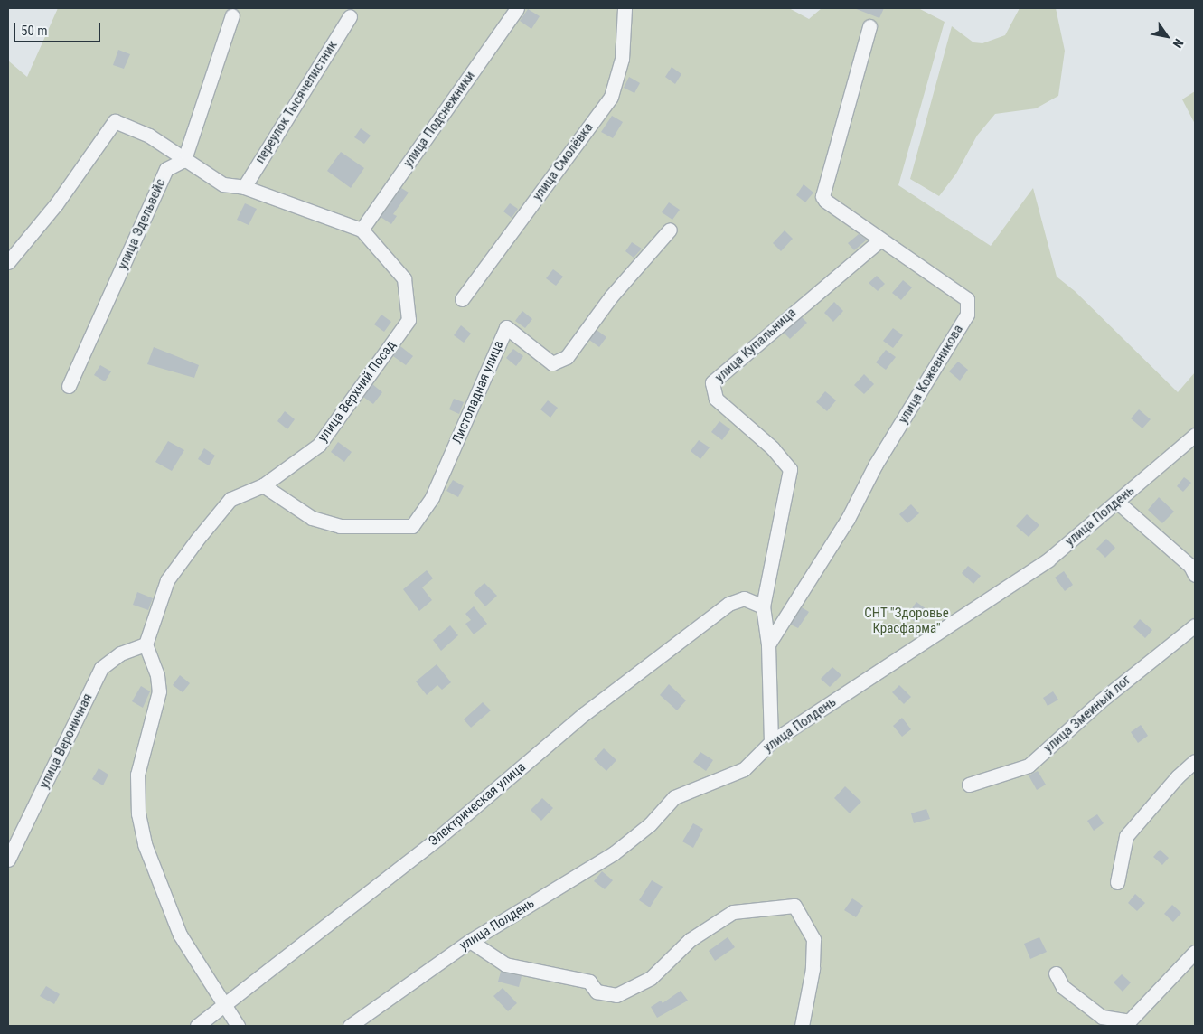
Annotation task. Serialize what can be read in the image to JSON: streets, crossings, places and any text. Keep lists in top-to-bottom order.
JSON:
{
  "streets": {
    "street": [
      "переулок Тысячелистник",
      "улица Подснежники",
      "улица Смолёвка",
      "улица Эдельвейс",
      "улица Купальница",
      "улица Кожевникова",
      "улица Верхний Посад",
      "Листопадная улица",
      "улица Полдень",
      "улица Змеиный лог",
      "улица Вероничная",
      "Электрическая улица"
    ]
  },
  "crossings": [
    ["переулок Тысячелистник", "улица Верхний Посад"],
    ["улица Подснежники", "улица Верхний Посад"],
    ["улица Эдельвейс", "улица Верхний Посад"],
    ["улица Купальница", "улица Кожевникова"],
    ["улица Купальница", "Электрическая улица"],
    ["улица Верхний Посад", "Листопадная улица"],
    ["улица Верхний Посад", "улица Вероничная"]
  ],
  "parks": ["СНТ \"Здоровье Красфарма\""],
  "scale_bar": "50 m",
  "north": "bottom right"
}
